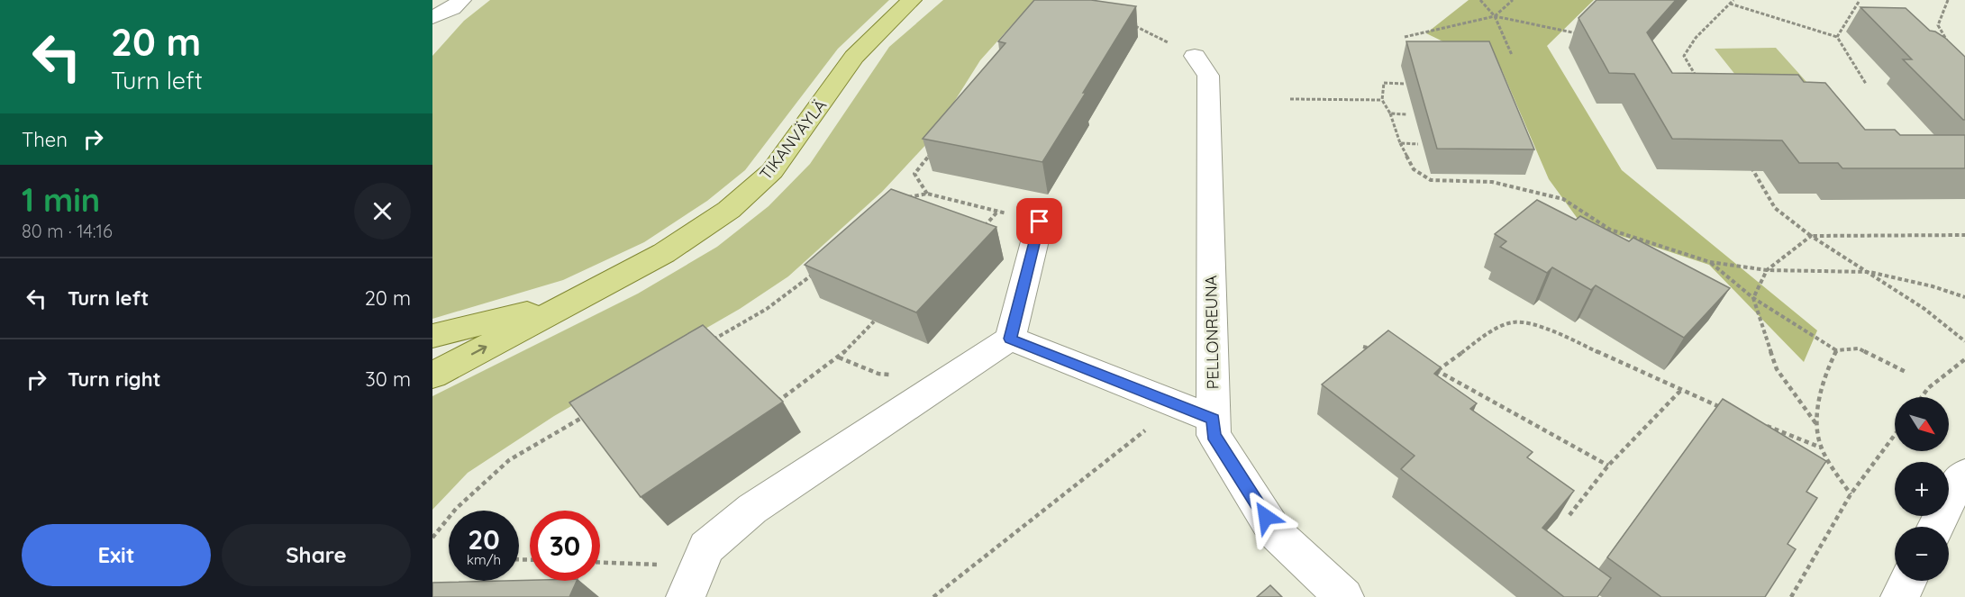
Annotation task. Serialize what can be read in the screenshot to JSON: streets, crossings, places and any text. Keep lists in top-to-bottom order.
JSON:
{
  "streets": {
    "main road": ["TIKANVÄYLÄ"],
    "street": ["PELLONREUNA"]
  },
  "north": "bottom right",
  "page": {
    "turn": ["20 m", "Turn left"],
    "then": "Then",
    "heading": ["1 min", "80 m · 14:16"],
    "list": [
      {
        "name": "Turn left",
        "value": "20 m"
      },
      {
        "name": "Turn right",
        "value": "30 m"
      }
    ],
    "map_buttons": ["+", "−"],
    "speed": "20 km/h",
    "limit": "30",
    "buttons": ["Exit", "Share"]
  }
}
